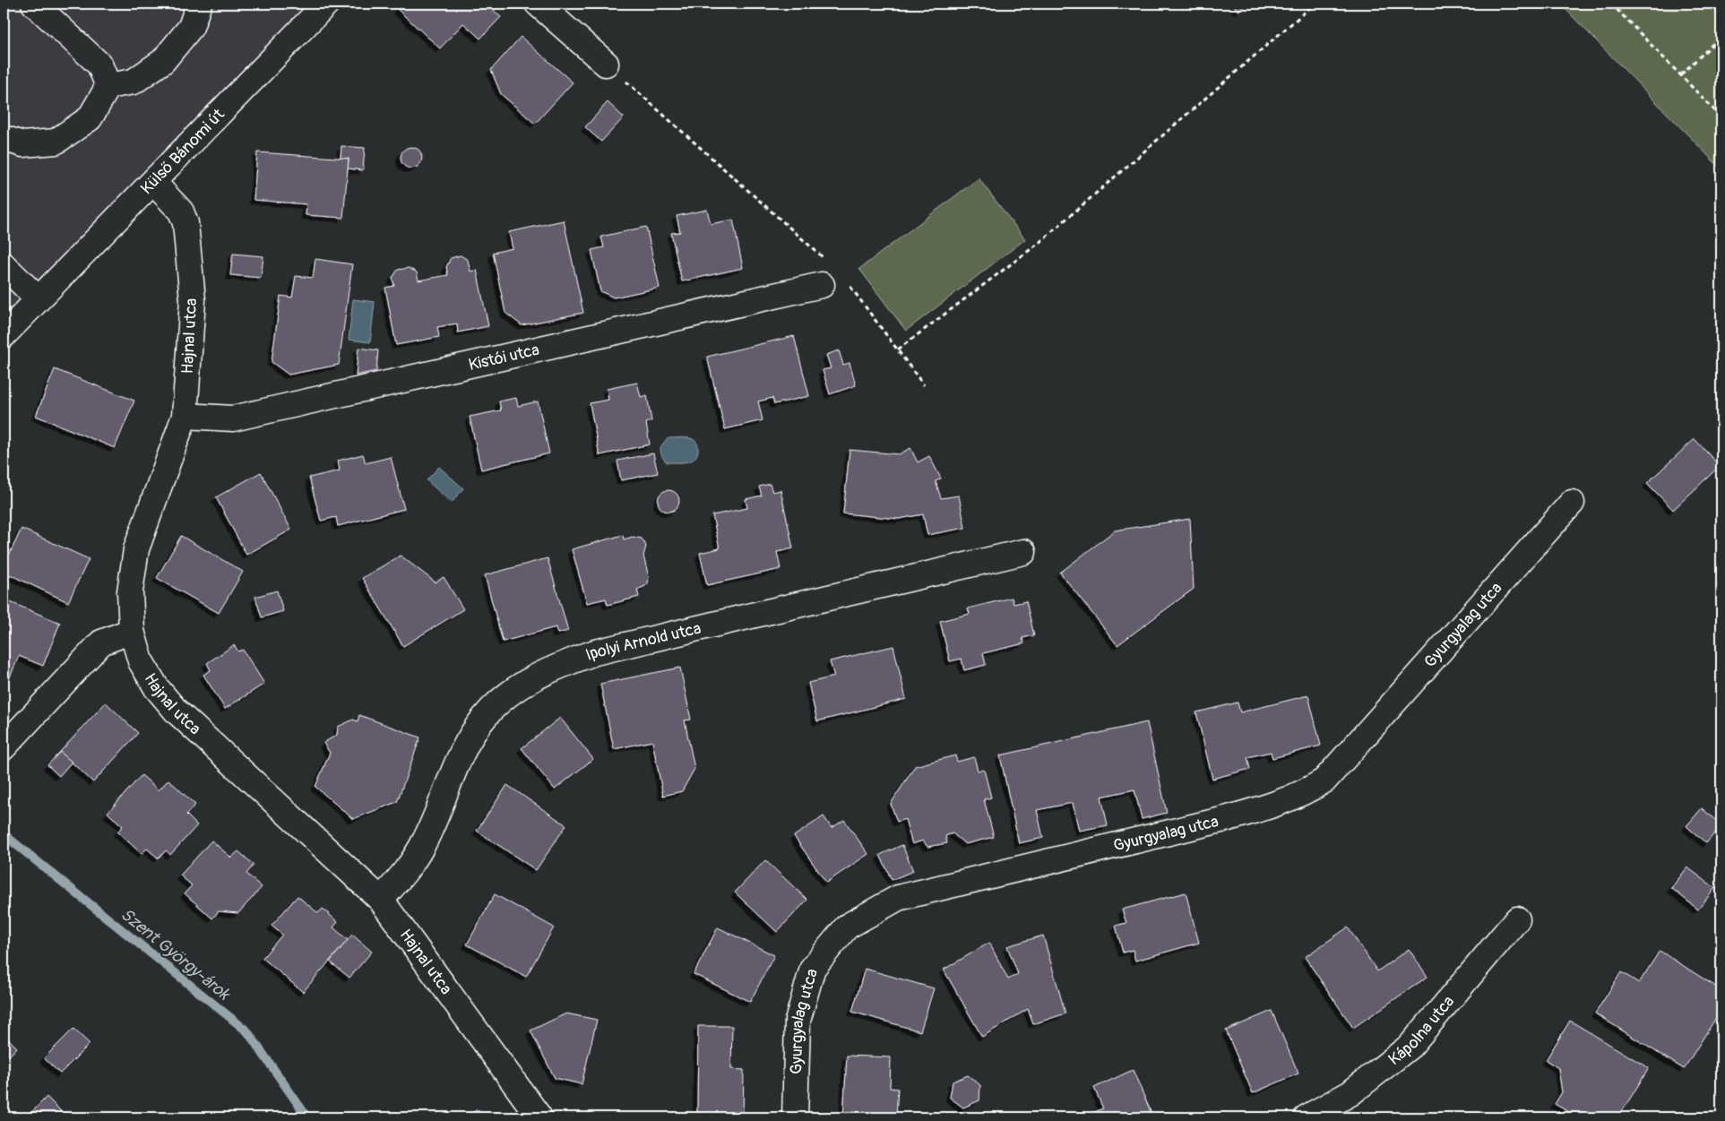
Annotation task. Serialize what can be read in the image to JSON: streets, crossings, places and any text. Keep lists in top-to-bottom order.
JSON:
{
  "streets": {
    "street": [
      "Külső Bánomi út",
      "Hajnal utca",
      "Kistói utca",
      "Gyurgyalag utca",
      "Ipolyi Arnold utca",
      "Kápolna utca"
    ]
  },
  "crossings": [
    ["Külső Bánomi út", "Hajnal utca"],
    ["Hajnal utca", "Kistói utca"],
    ["Hajnal utca", "Ipolyi Arnold utca"]
  ],
  "water": ["Szent György-árok"]
}
